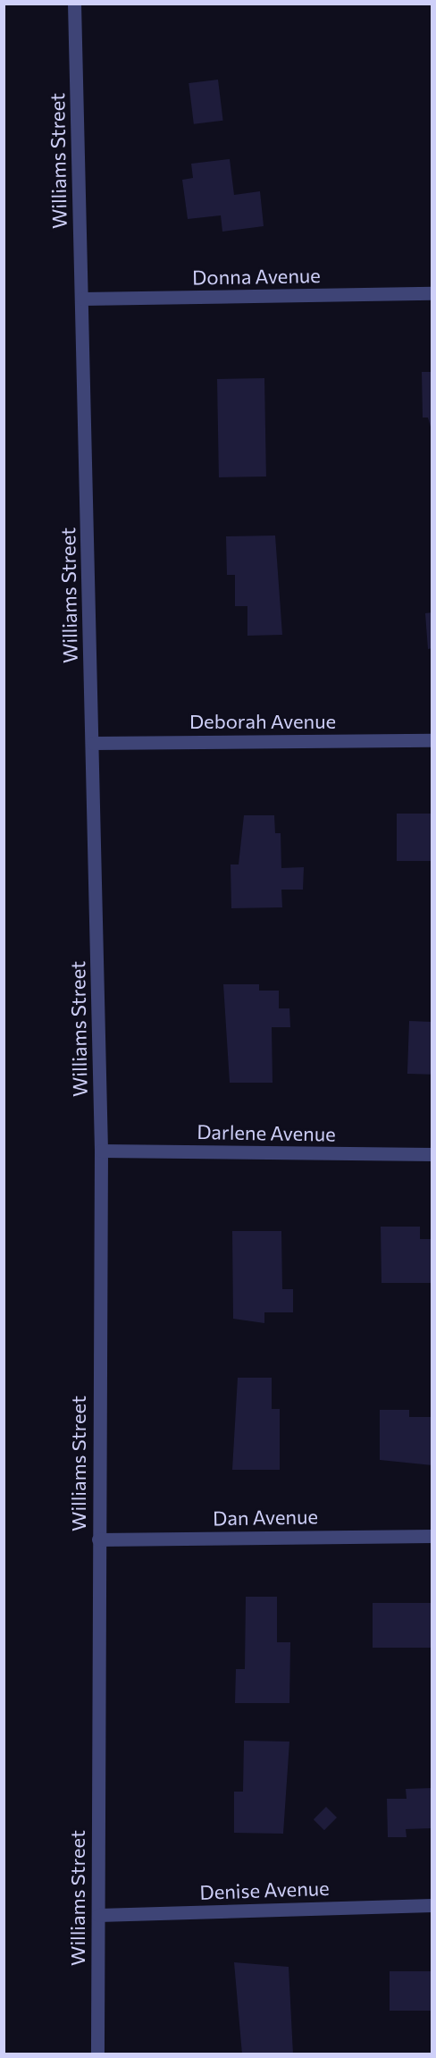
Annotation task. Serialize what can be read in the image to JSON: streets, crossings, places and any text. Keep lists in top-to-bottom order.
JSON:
{
  "streets": {
    "street": [
      "Williams Street",
      "Donna Avenue",
      "Deborah Avenue",
      "Darlene Avenue",
      "Dan Avenue",
      "Denise Avenue"
    ]
  },
  "crossings": [
    ["Williams Street", "Donna Avenue"],
    ["Williams Street", "Deborah Avenue"],
    ["Williams Street", "Darlene Avenue"],
    ["Williams Street", "Dan Avenue"],
    ["Williams Street", "Denise Avenue"]
  ]
}
